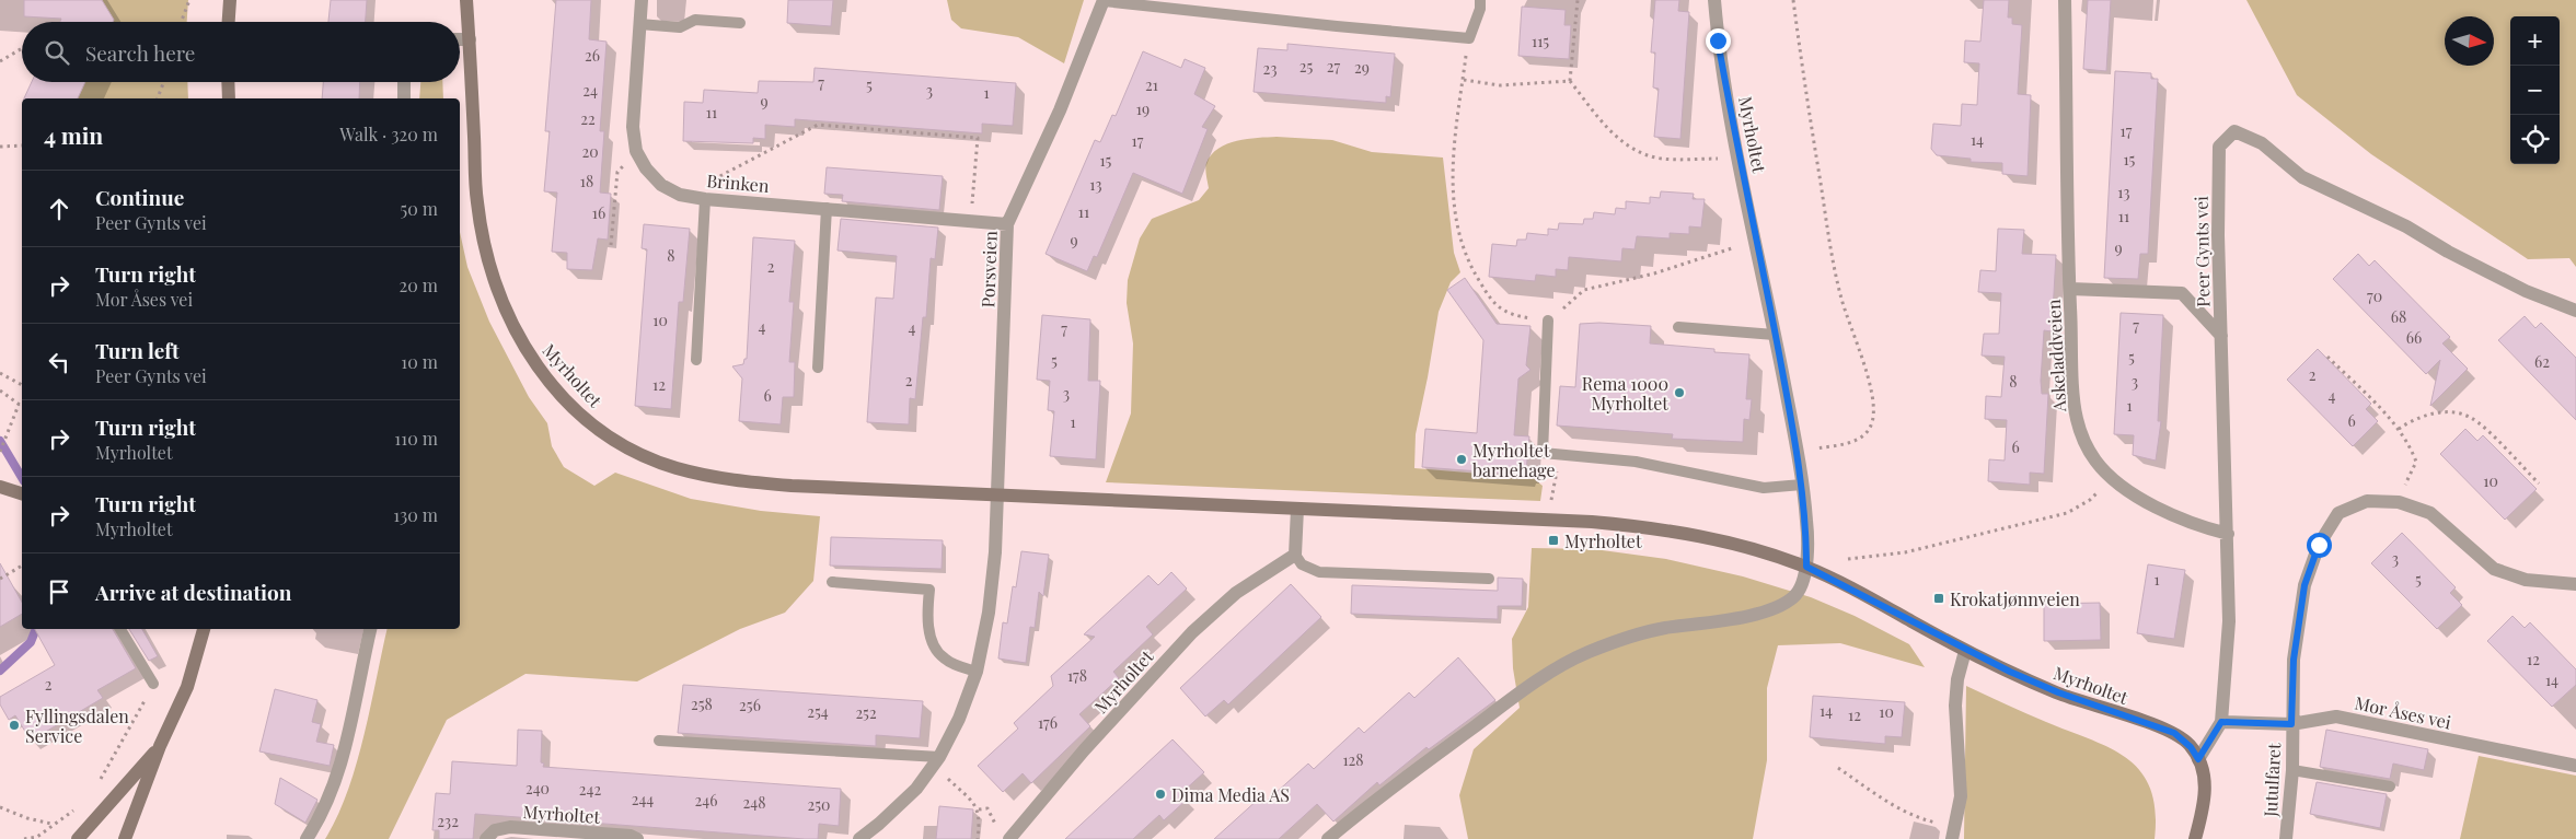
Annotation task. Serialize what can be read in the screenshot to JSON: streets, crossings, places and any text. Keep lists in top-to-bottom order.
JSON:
{
  "streets": {
    "main road": ["Myrholtet"],
    "street": [
      "Brinken",
      "Peer Gynts vei",
      "Porsveien",
      "Askeladdveien",
      "Mor Åses vei",
      "Jutulfaret"
    ]
  },
  "crossings": [
    ["Myrholtet", "Peer Gynts vei"],
    ["Myrholtet", "Porsveien"],
    ["Brinken", "Porsveien"],
    ["Peer Gynts vei", "Askeladdveien"],
    ["Peer Gynts vei", "Mor Åses vei"],
    ["Mor Åses vei", "Jutulfaret"]
  ],
  "places": {
    "other": [
      "Rema 1000 Myrholtet",
      "Myrholtet barnehage",
      "Fyllingsdalen Service",
      "Dima Media AS"
    ],
    "transit": ["Myrholtet", "Krokatjønnveien"]
  },
  "house_numbers": [
    "115",
    "26",
    "25",
    "27",
    "29",
    "23",
    "7",
    "5",
    "21",
    "24",
    "3",
    "1",
    "9",
    "19",
    "11",
    "22",
    "17",
    "14",
    "17",
    "20",
    "15",
    "15",
    "18",
    "13",
    "13",
    "11",
    "16",
    "11",
    "9",
    "9",
    "8",
    "2",
    "70",
    "68",
    "10",
    "7",
    "4",
    "4",
    "7",
    "66",
    "5",
    "5",
    "62",
    "2",
    "2",
    "8",
    "3",
    "12",
    "3",
    "6",
    "4",
    "1",
    "6",
    "1",
    "6",
    "10",
    "3",
    "1",
    "5",
    "12",
    "178",
    "14",
    "2",
    "258",
    "256",
    "14",
    "254",
    "10",
    "252",
    "12",
    "176",
    "128",
    "240",
    "242",
    "244",
    "246",
    "248",
    "250",
    "232"
  ],
  "north": "right",
  "page": {
    "map_buttons": ["+", "−"],
    "search": "Search here",
    "heading": ["4 min", "Walk · 320 m"],
    "list": [
      ["Continue", "Peer Gynts vei", "50 m"],
      ["Turn right", "Mor Åses vei", "20 m"],
      ["Turn left", "Peer Gynts vei", "10 m"],
      ["Turn right", "Myrholtet", "110 m"],
      ["Turn right", "Myrholtet", "130 m"],
      "Arrive at destination"
    ]
  }
}
